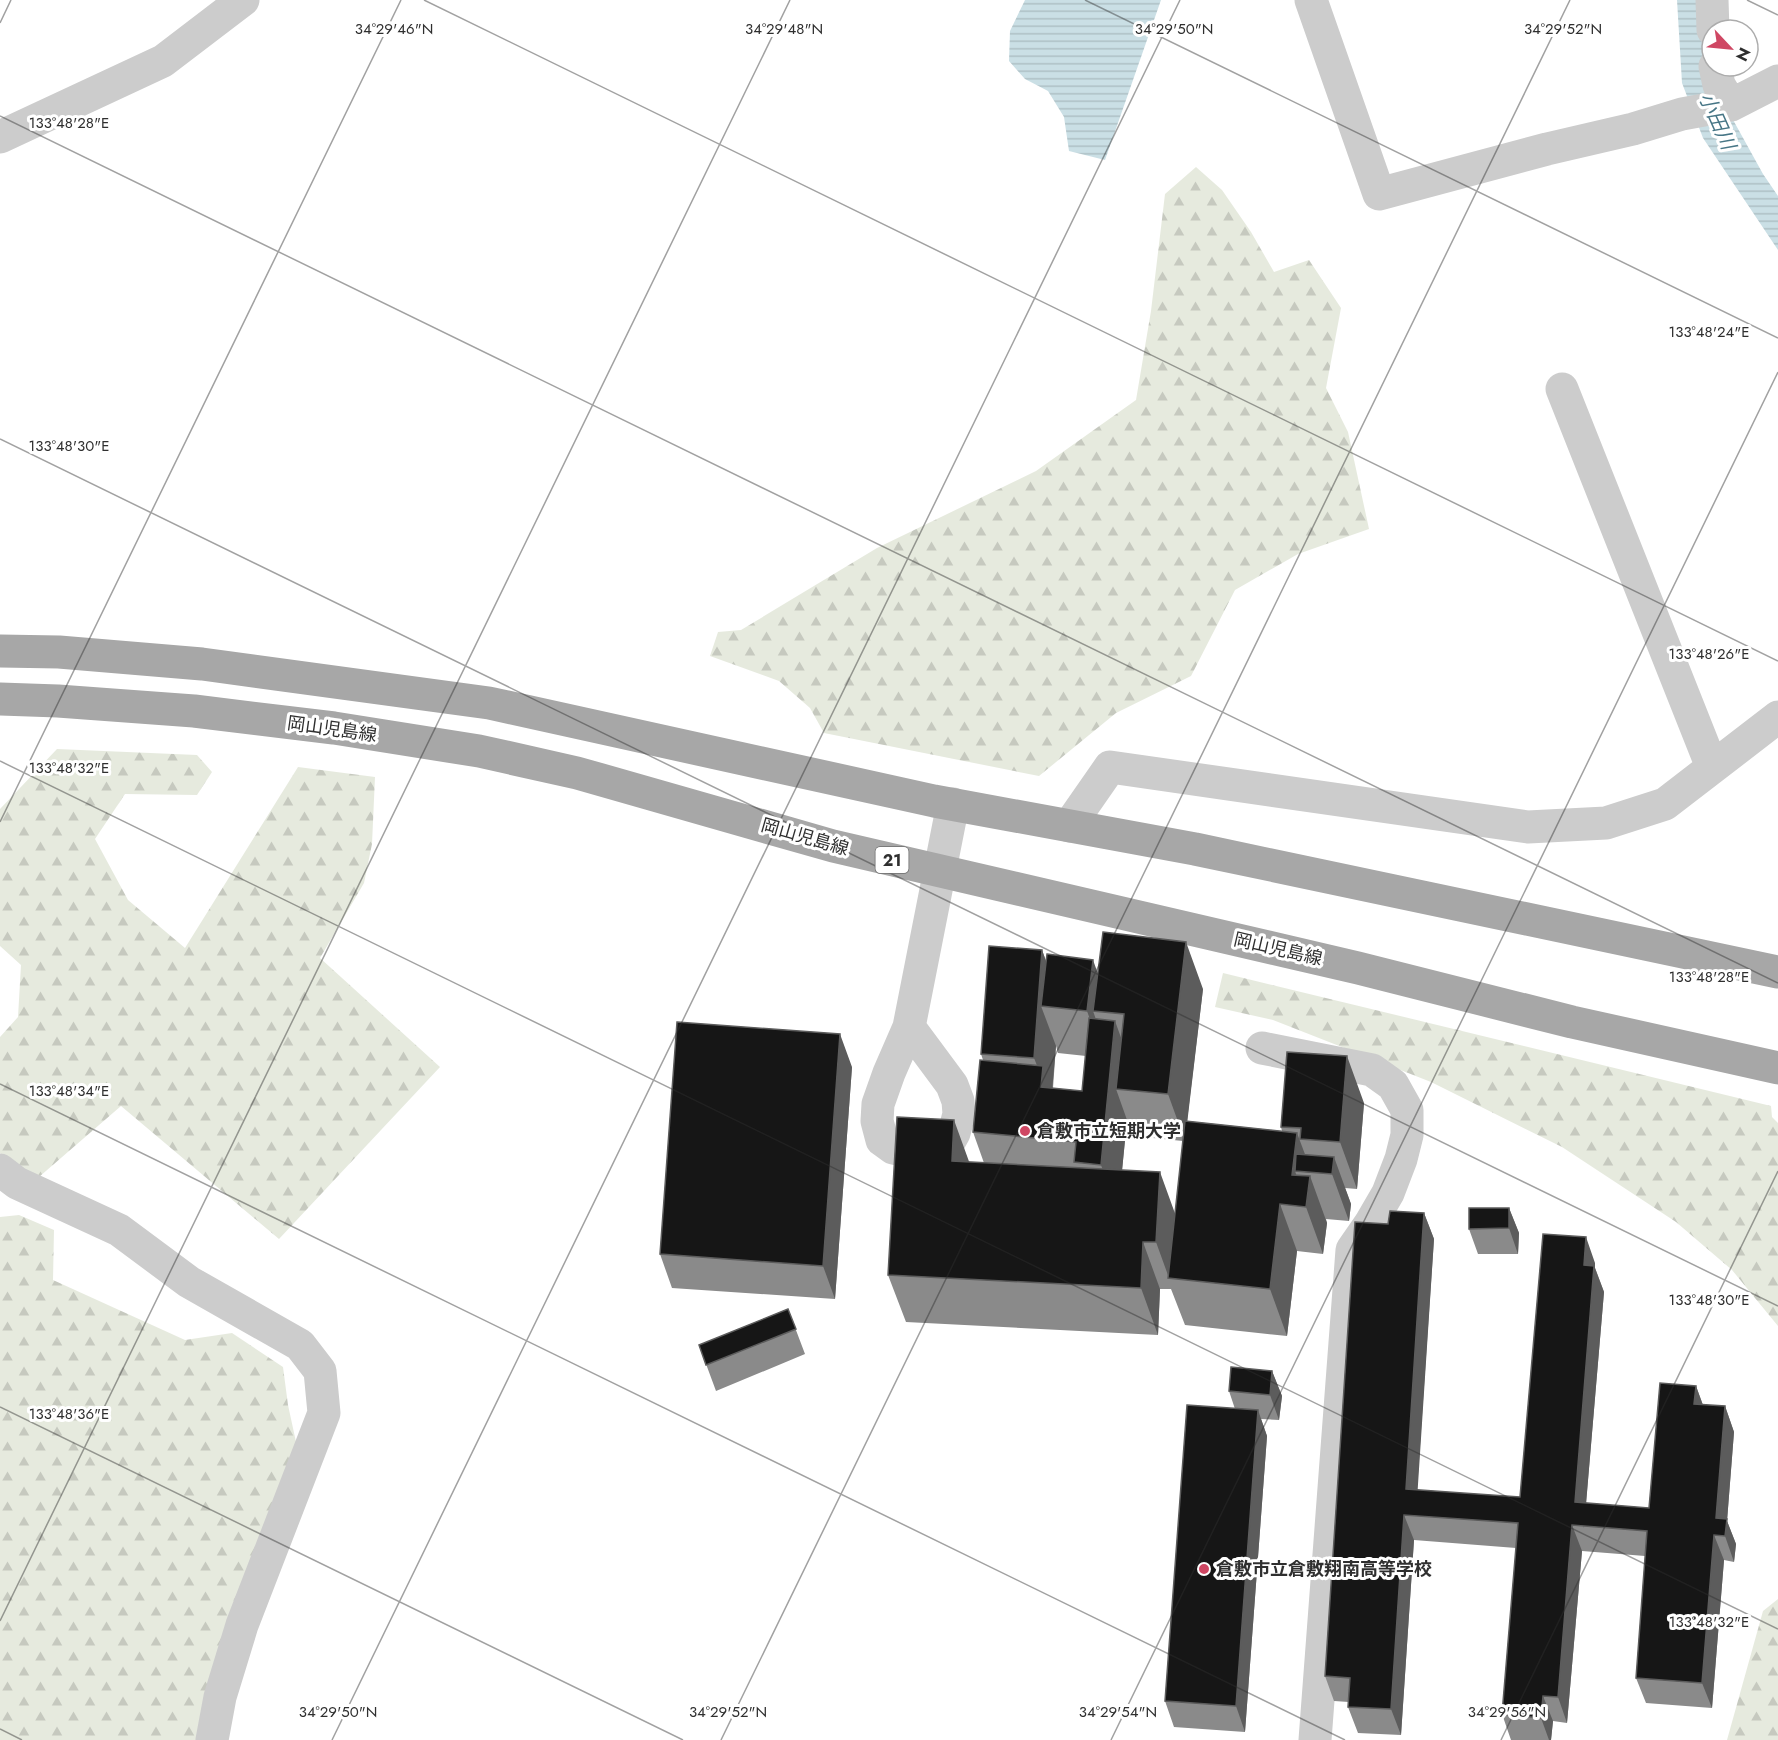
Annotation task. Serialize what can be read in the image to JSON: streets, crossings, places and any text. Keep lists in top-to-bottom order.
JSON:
{
  "streets": {
    "main road": ["岡山児島線", "21"]
  },
  "water": ["小田川"],
  "places": ["倉敷市立短期大学", "倉敷市立倉敷翔南高等学校"],
  "north": "bottom right",
  "coordinates": [
    "34°29'50\"N",
    "34°29'46\"N",
    "34°29'48\"N",
    "34°29'52\"N",
    "133°48'28\"E",
    "133°48'24\"E",
    "133°48'30\"E",
    "133°48'26\"E",
    "133°48'32\"E",
    "133°48'34\"E",
    "133°48'36\"E",
    "34°29'54\"N",
    "34°29'56\"N"
  ]
}
